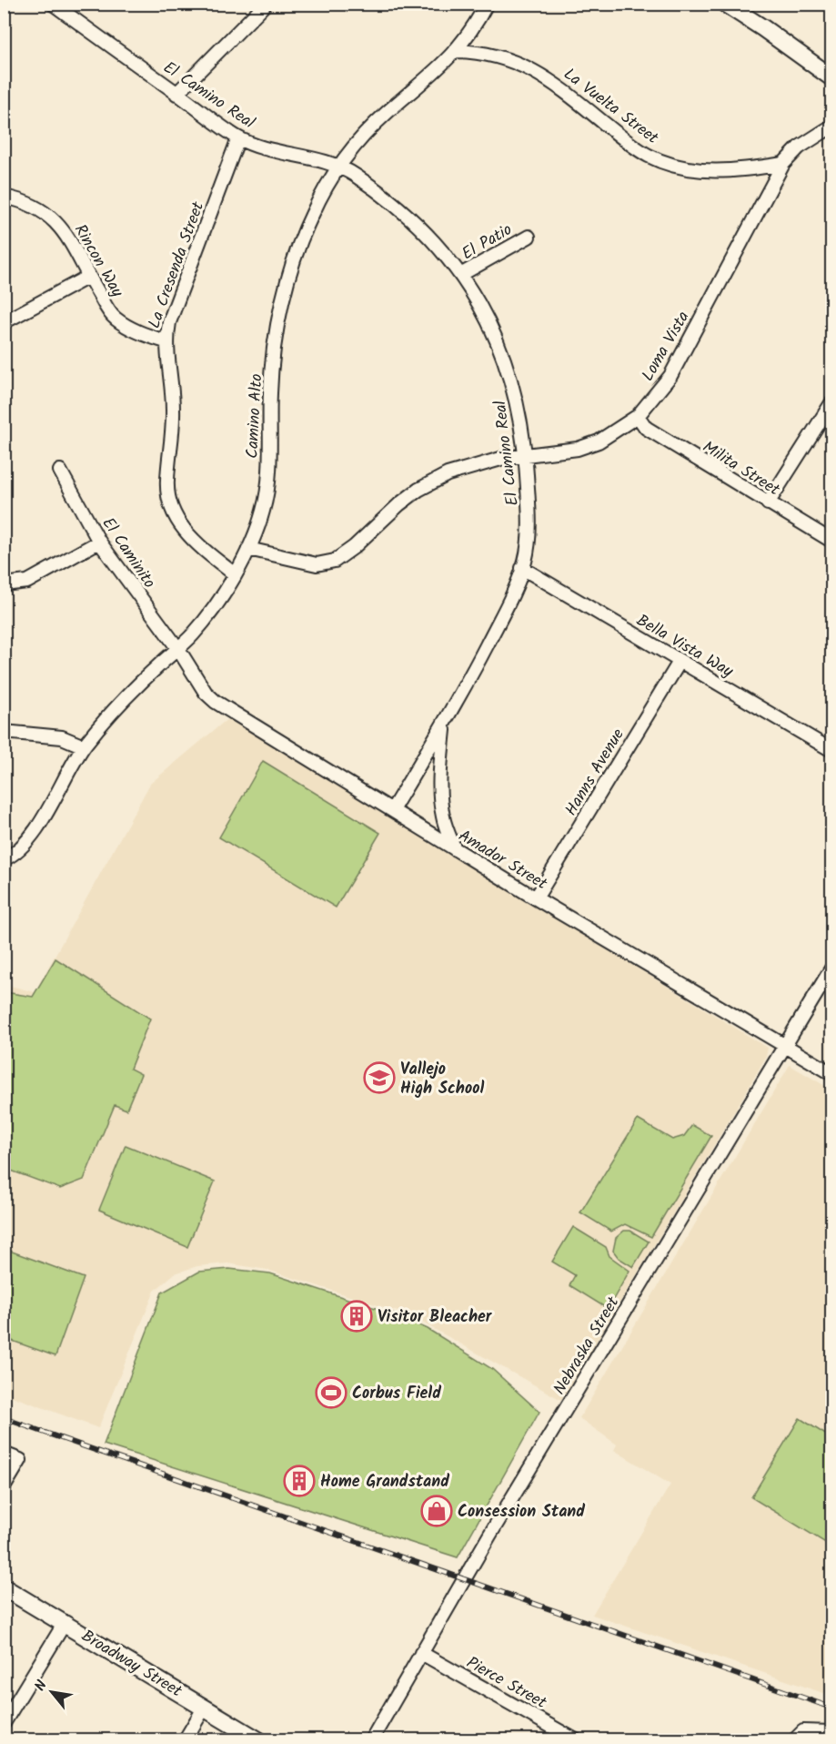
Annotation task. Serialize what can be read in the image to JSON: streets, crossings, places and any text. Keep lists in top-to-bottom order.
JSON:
{
  "streets": {
    "main road": ["Broadway Street"],
    "street": [
      "El Camino Real",
      "La Vuelta Street",
      "El Patio",
      "Rincon Way",
      "La Cresenda Street",
      "Loma Vista",
      "Camino Alto",
      "Milita Street",
      "El Caminito",
      "Bella Vista Way",
      "Hanns Avenue",
      "Amador Street",
      "Nebraska Street",
      "Pierce Street"
    ]
  },
  "crossings": [
    ["El Camino Real", "El Patio"],
    ["El Camino Real", "La Cresenda Street"],
    ["El Camino Real", "Loma Vista"],
    ["El Camino Real", "Camino Alto"],
    ["El Camino Real", "Bella Vista Way"],
    ["El Camino Real", "Amador Street"],
    ["La Vuelta Street", "Loma Vista"],
    ["La Vuelta Street", "Camino Alto"],
    ["Rincon Way", "La Cresenda Street"],
    ["La Cresenda Street", "Camino Alto"],
    ["Loma Vista", "Camino Alto"],
    ["Loma Vista", "Milita Street"],
    ["Camino Alto", "El Caminito"],
    ["Camino Alto", "Amador Street"],
    ["El Caminito", "Amador Street"],
    ["Bella Vista Way", "Hanns Avenue"],
    ["Hanns Avenue", "Amador Street"],
    ["Amador Street", "Nebraska Street"],
    ["Nebraska Street", "Pierce Street"]
  ],
  "places": {
    "school or university": ["Vallejo High School"],
    "building": ["Visitor Bleacher", "Home Grandstand"],
    "sports": ["Corbus Field"],
    "shop": ["Consession Stand"]
  },
  "north": "top left"
}
